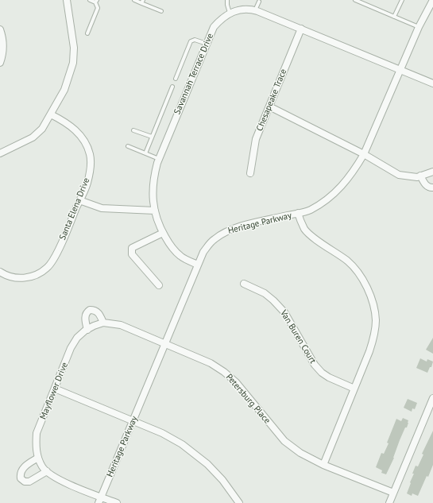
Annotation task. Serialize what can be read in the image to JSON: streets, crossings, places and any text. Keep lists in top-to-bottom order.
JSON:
{
  "streets": {
    "street": [
      "Savannah Terrace Drive",
      "Chesapeake Trace",
      "Santa Elena Drive",
      "Heritage Parkway",
      "Van Buren Court",
      "Mayflower Drive",
      "Petersburg Place"
    ]
  },
  "crossings": [
    ["Savannah Terrace Drive", "Chesapeake Trace"],
    ["Savannah Terrace Drive", "Heritage Parkway"],
    ["Heritage Parkway", "Mayflower Drive"],
    ["Heritage Parkway", "Petersburg Place"]
  ]
}
